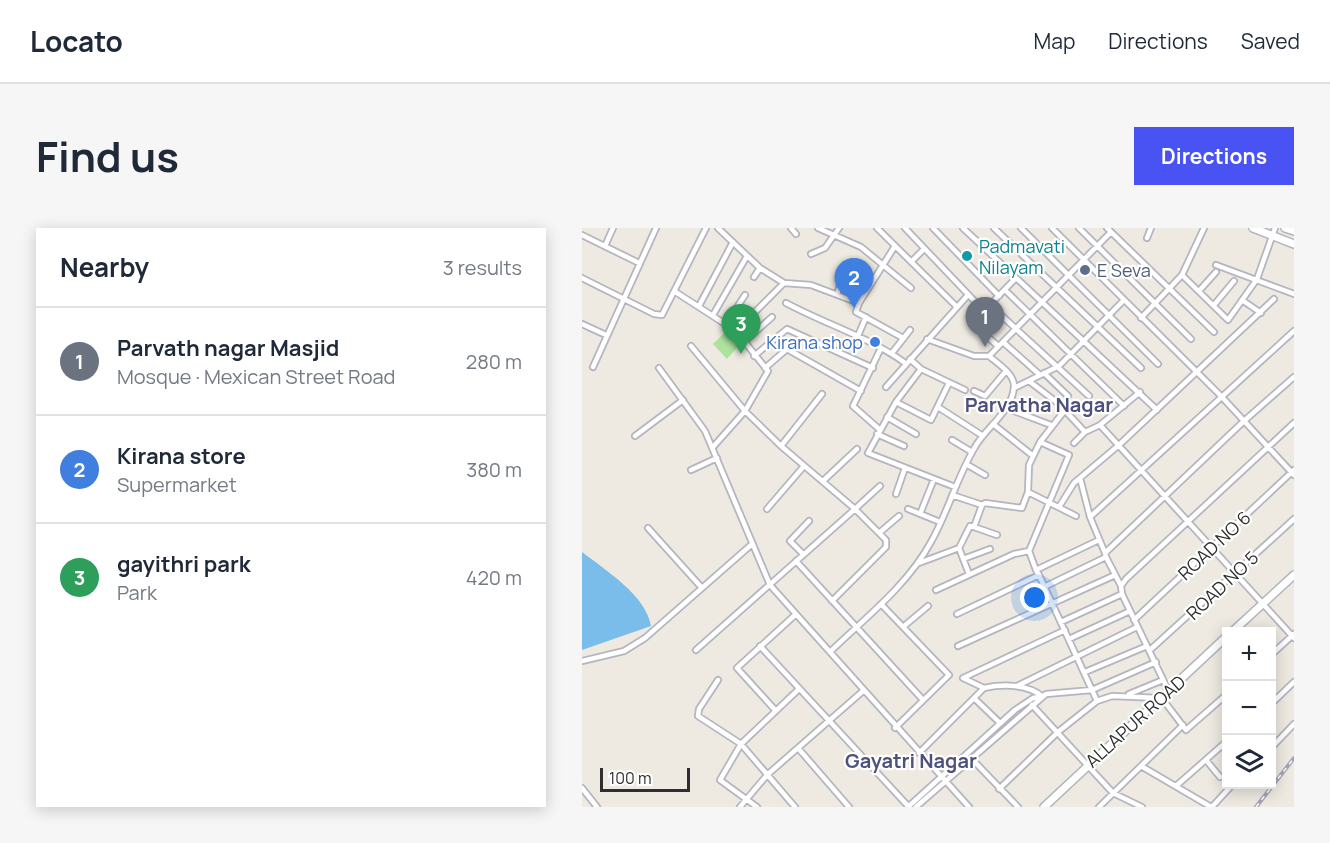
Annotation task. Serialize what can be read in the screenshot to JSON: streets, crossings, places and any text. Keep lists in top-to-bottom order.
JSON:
{
  "streets": {
    "main road": ["ALLAPUR ROAD"],
    "street": ["ROAD NO 6", "ROAD NO 5"]
  },
  "districts": ["Parvatha Nagar", "Gayatri Nagar"],
  "places": ["Padmavati Nilayam", "E Seva", "Kirana shop"],
  "scale_bar": "100 m",
  "page": {
    "header": "Locato",
    "nav": ["Map", "Directions", "Saved"],
    "title": "Find us",
    "buttons": "Directions",
    "heading": ["Nearby", "3 results"],
    "pins": ["2", "1", "3"],
    "list": [
      {
        "mark": "1",
        "name": "Parvath nagar Masjid",
        "note": "Mosque · Mexican Street Road",
        "value": "280 m"
      },
      {
        "mark": "2",
        "name": "Kirana store",
        "note": "Supermarket",
        "value": "380 m"
      },
      {
        "mark": "3",
        "name": "gayithri park",
        "note": "Park",
        "value": "420 m"
      }
    ],
    "map_buttons": ["+", "−"],
    "scale": "100 m"
  }
}
